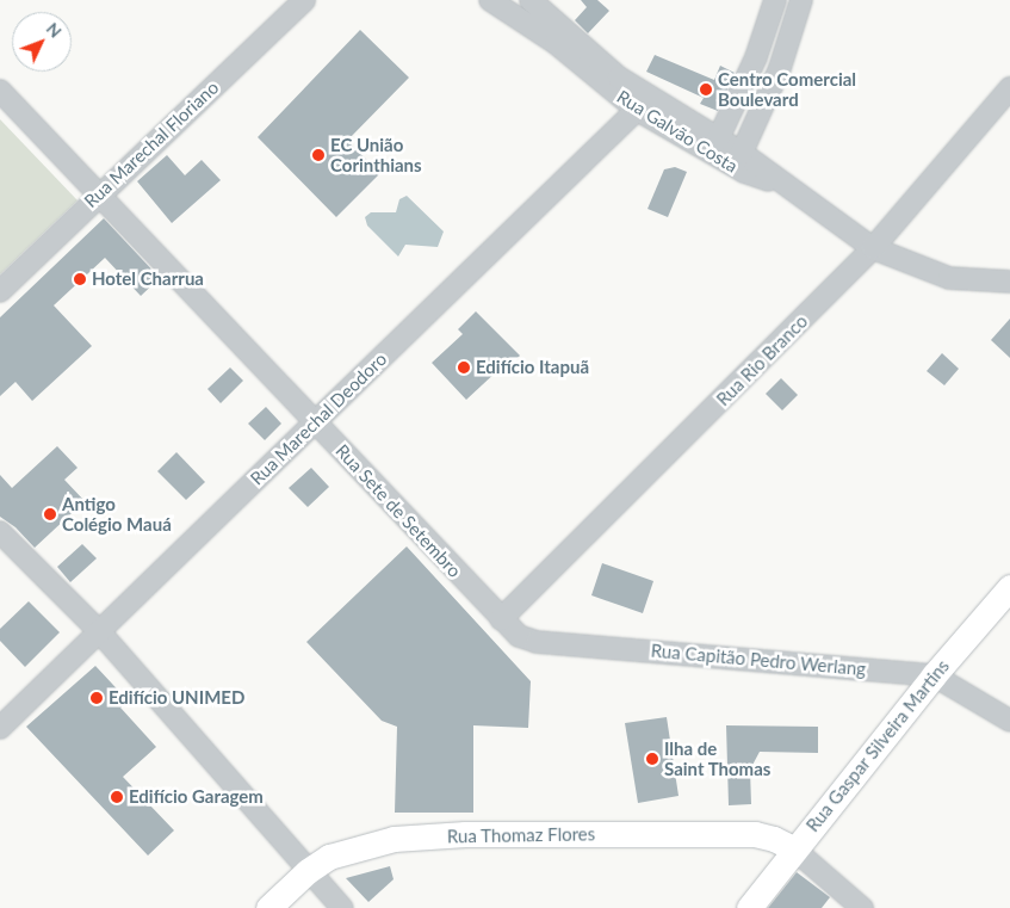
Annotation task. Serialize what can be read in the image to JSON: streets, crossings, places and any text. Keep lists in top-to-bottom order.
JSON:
{
  "streets": {
    "main road": ["Rua Gaspar Silveira Martins", "Rua Thomaz Flores"],
    "street": [
      "Rua Galvão Costa",
      "Rua Marechal Floriano",
      "Rua Rio Branco",
      "Rua Marechal Deodoro",
      "Rua Sete de Setembro",
      "Rua Capitão Pedro Werlang"
    ]
  },
  "crossings": [
    ["Rua Galvão Costa", "Rua Rio Branco"],
    ["Rua Galvão Costa", "Rua Marechal Deodoro"],
    ["Rua Marechal Floriano", "Rua Sete de Setembro"],
    ["Rua Rio Branco", "Rua Sete de Setembro"],
    ["Rua Rio Branco", "Rua Capitão Pedro Werlang"],
    ["Rua Marechal Deodoro", "Rua Sete de Setembro"],
    ["Rua Sete de Setembro", "Rua Capitão Pedro Werlang"],
    ["Rua Capitão Pedro Werlang", "Rua Gaspar Silveira Martins"],
    ["Rua Gaspar Silveira Martins", "Rua Thomaz Flores"]
  ],
  "places": [
    "Centro Comercial Boulevard",
    "EC União Corinthians",
    "Hotel Charrua",
    "Edifício Itapuã",
    "Antigo Colégio Mauá",
    "Edifício UNIMED",
    "Ilha de Saint Thomas",
    "Edifício Garagem"
  ],
  "north": "top right"
}
